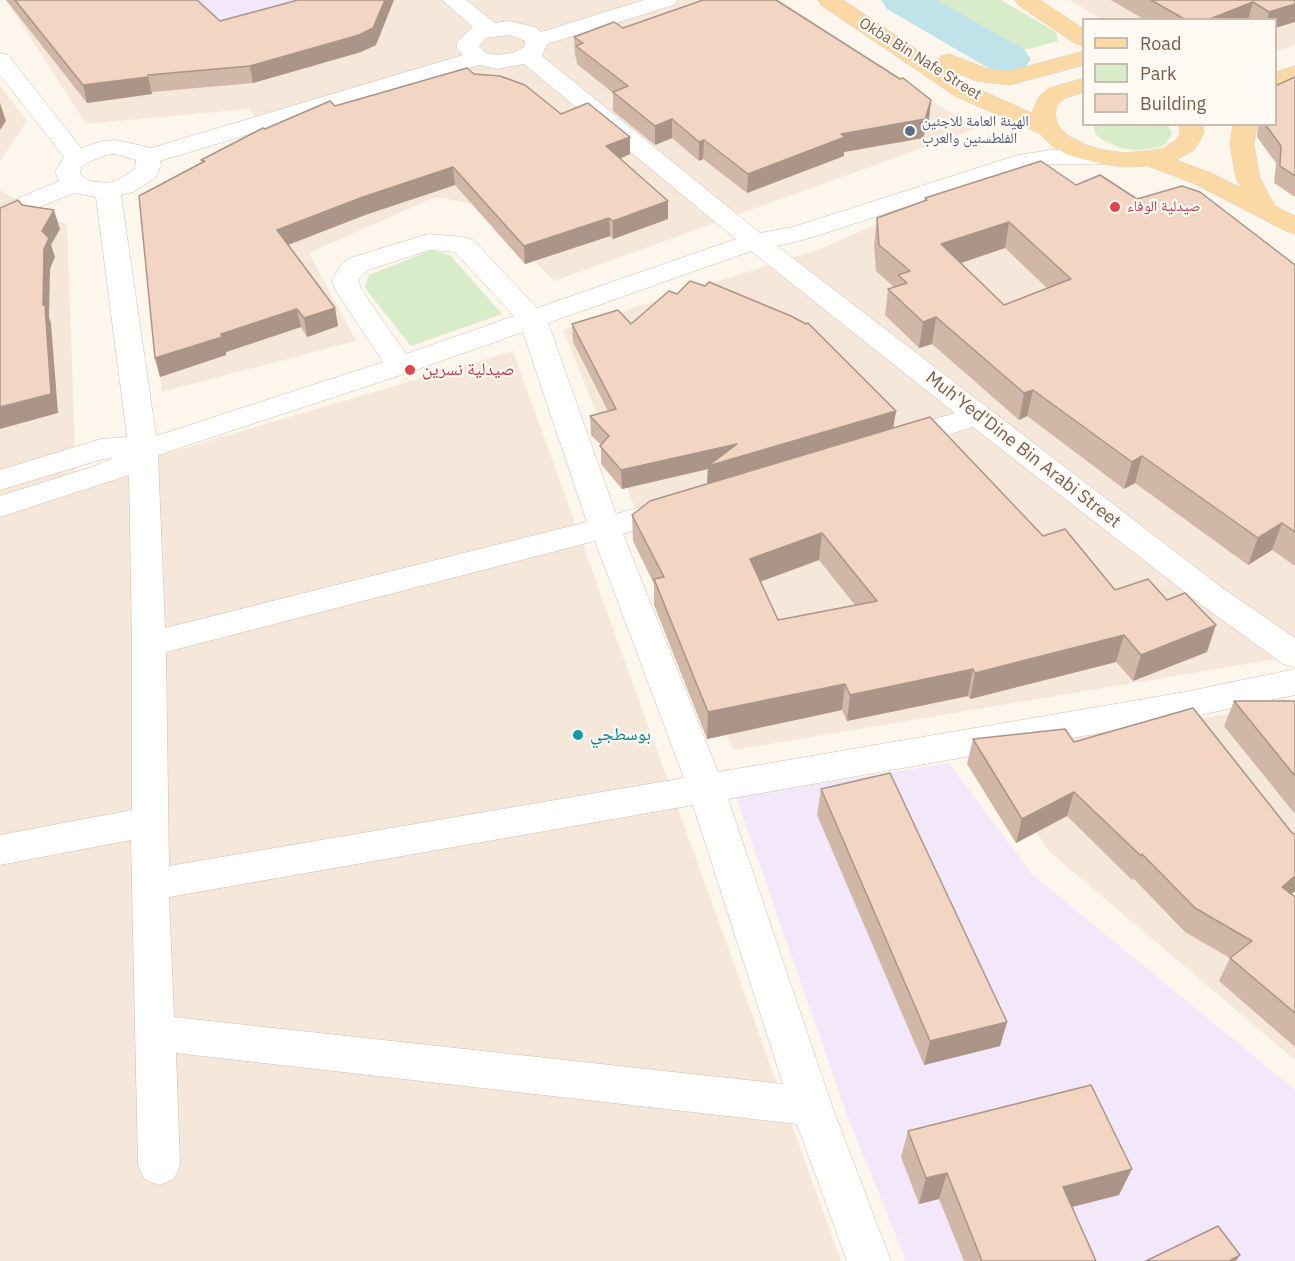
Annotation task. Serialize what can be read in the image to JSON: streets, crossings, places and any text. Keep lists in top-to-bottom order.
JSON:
{
  "streets": {
    "main road": ["Okba Bin Nafe Street"],
    "street": ["Muh'Yed'Dine Bin Arabi Street"]
  },
  "places": [
    "الهيئة العامة للاجئين الفلطسنين والعرب",
    "صيدلية الوفاء",
    "صيدلية نسرين",
    "بوسطجي"
  ],
  "legend": ["Road", "Park", "Building"]
}
